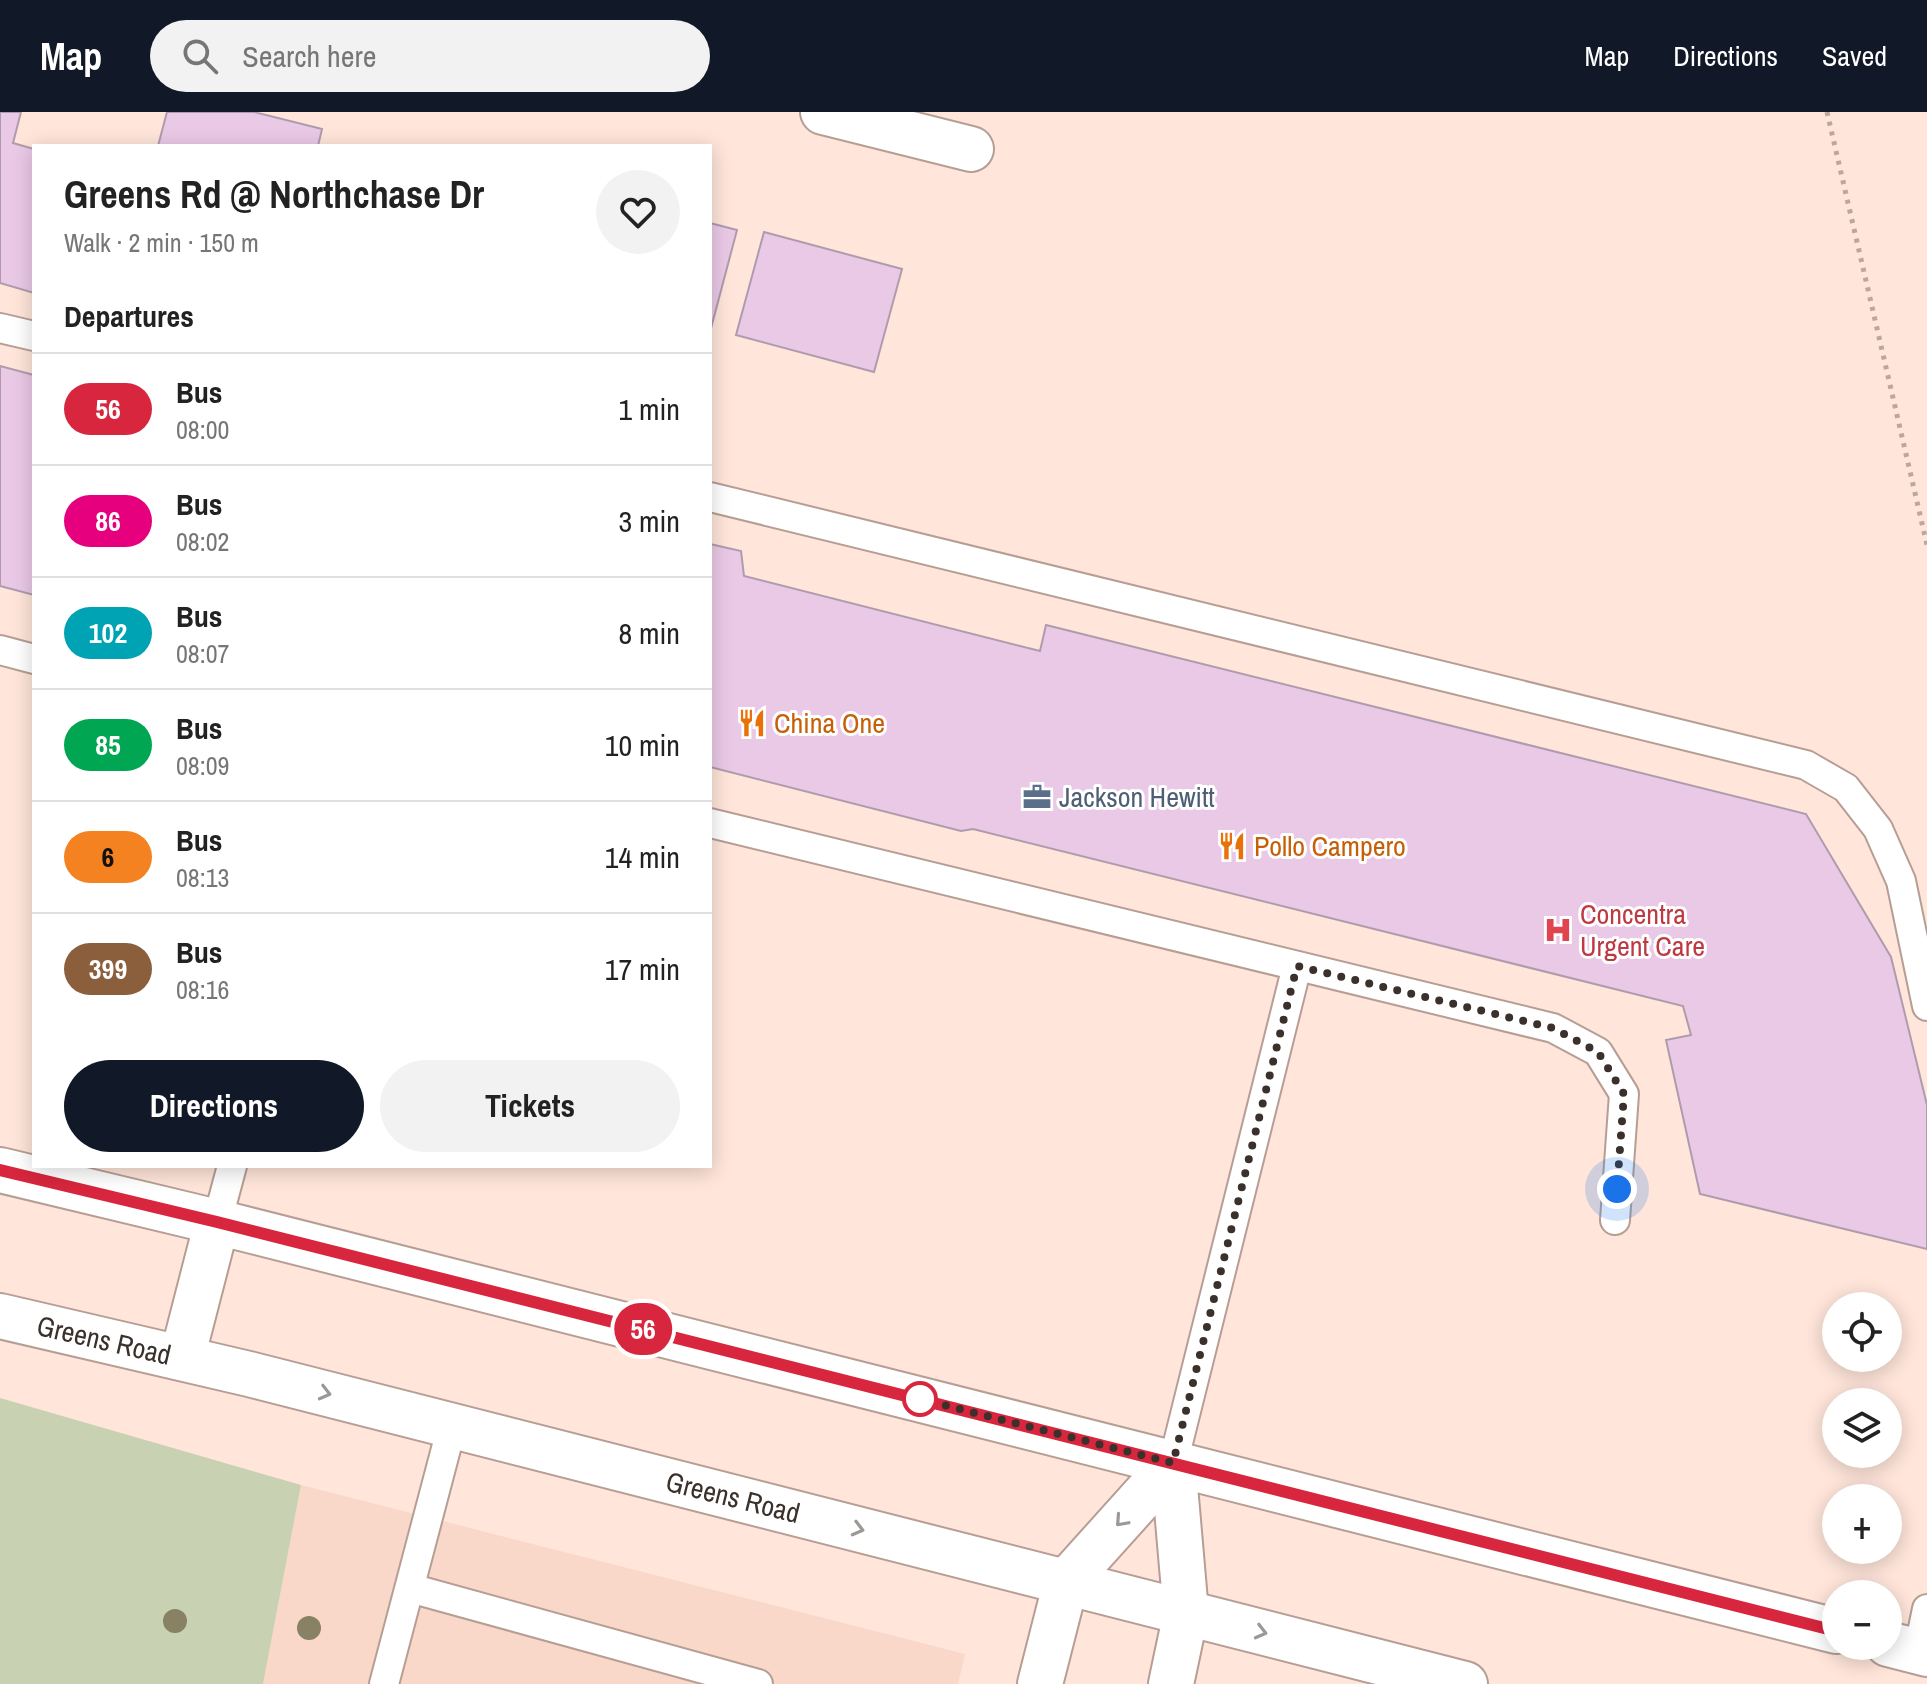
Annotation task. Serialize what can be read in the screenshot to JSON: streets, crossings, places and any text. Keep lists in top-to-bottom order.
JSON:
{
  "streets": {
    "main road": ["Greens Road"]
  },
  "places": {
    "restaurant": ["China One", "Pollo Campero"],
    "office": ["Jackson Hewitt"],
    "hospital": ["Concentra Urgent Care"]
  },
  "lines": ["bus line 56"],
  "page": {
    "header": "Map",
    "search": "Search here",
    "nav": ["Map", "Directions", "Saved"],
    "on_map": "56",
    "heading": [
      ["Greens Rd @ Northchase Dr", "Walk · 2 min · 150 m"],
      "Departures"
    ],
    "list": [
      {
        "mark": "56",
        "name": "Bus",
        "note": "08:00",
        "value": "1 min"
      },
      {
        "mark": "86",
        "name": "Bus",
        "note": "08:02",
        "value": "3 min"
      },
      {
        "mark": "102",
        "name": "Bus",
        "note": "08:07",
        "value": "8 min"
      },
      {
        "mark": "85",
        "name": "Bus",
        "note": "08:09",
        "value": "10 min"
      },
      {
        "mark": "6",
        "name": "Bus",
        "note": "08:13",
        "value": "14 min"
      },
      {
        "mark": "399",
        "name": "Bus",
        "note": "08:16",
        "value": "17 min"
      }
    ],
    "buttons": ["Directions", "Tickets"],
    "map_buttons": ["+", "−"]
  }
}
